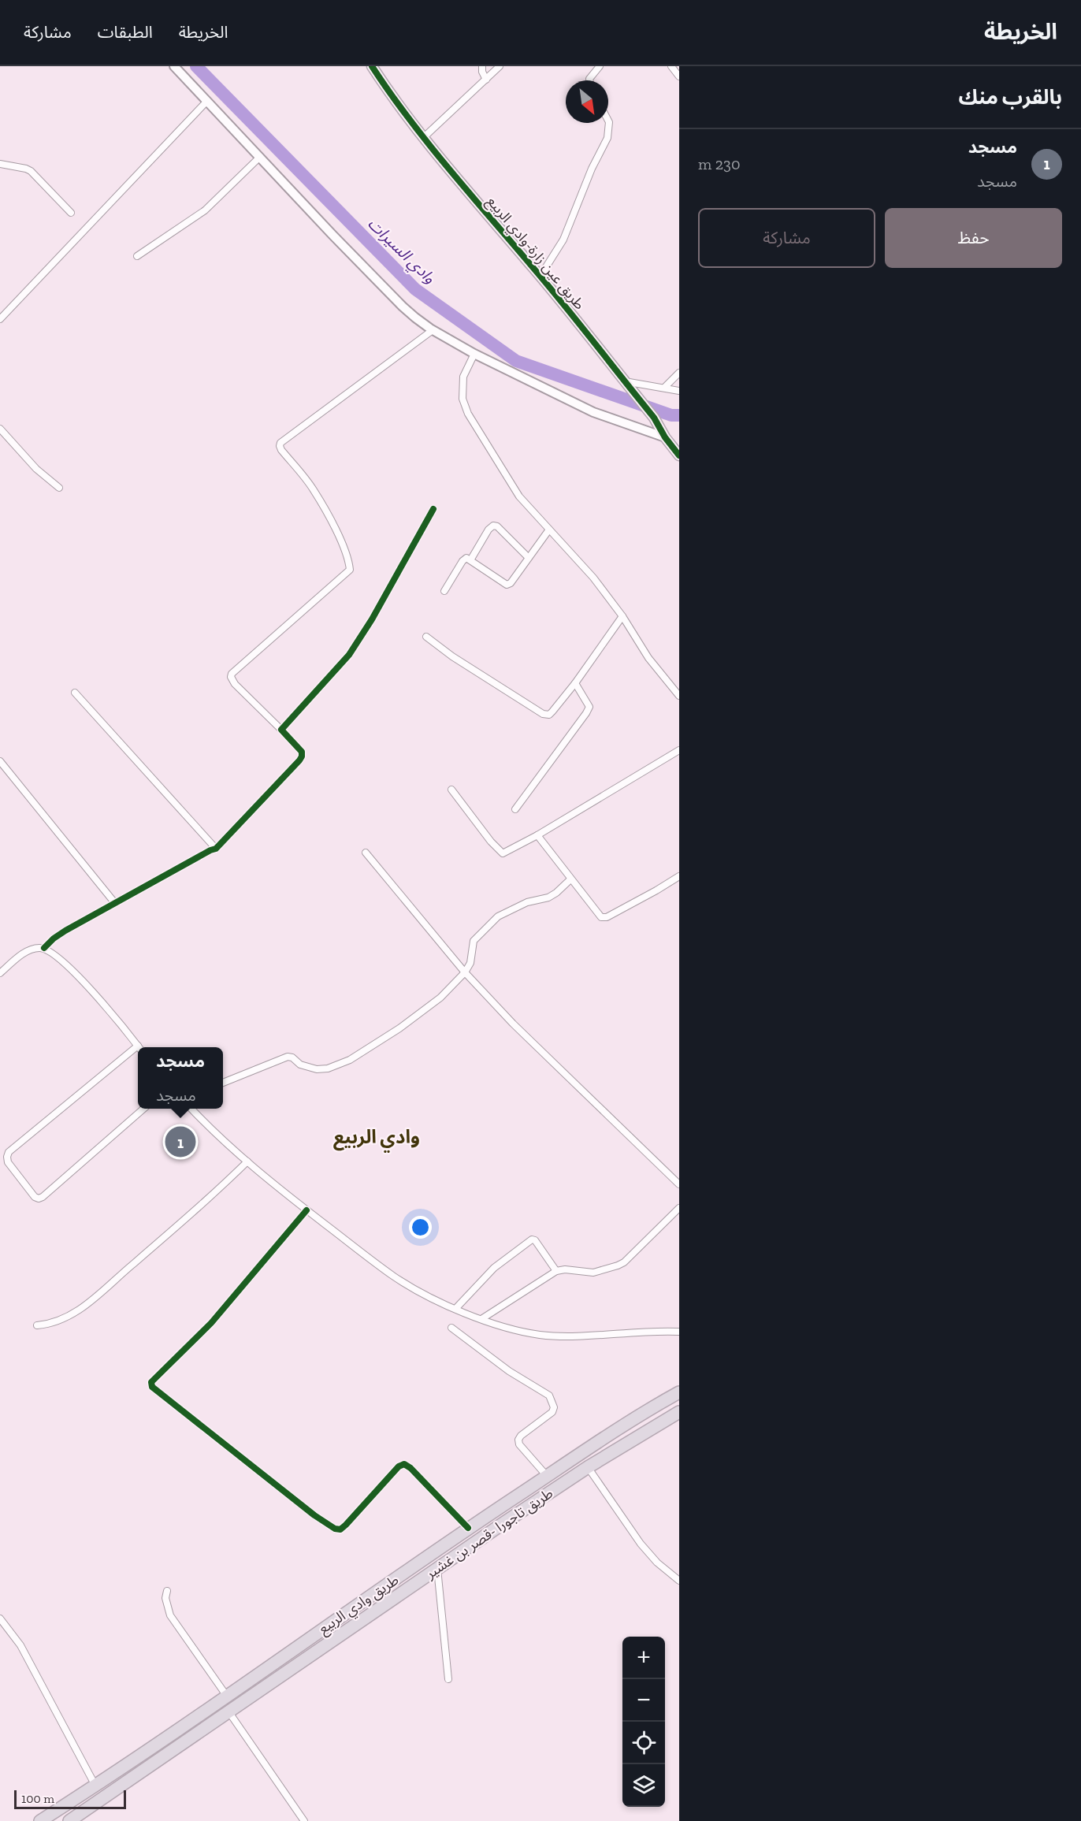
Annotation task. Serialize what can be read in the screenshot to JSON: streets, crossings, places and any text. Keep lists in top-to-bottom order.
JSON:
{
  "streets": {
    "highway": ["طريق تاجورا -قصر بن غشير", "طريق وادي الربيع"],
    "main road": ["طريق عين زارة-وادي الربيع"]
  },
  "districts": ["وادي الربيع"],
  "water": ["وادي السيرات"],
  "scale_bar": "100 m",
  "north": "bottom right",
  "page": {
    "header": "الخريطة",
    "nav": ["الخريطة", "الطبقات", "مشاركة"],
    "heading": "بالقرب منك",
    "list": [
      {
        "mark": "1",
        "name": "مسجد",
        "note": "مسجد",
        "value": "230 m"
      }
    ],
    "buttons": ["حفظ", "مشاركة"],
    "popup": ["مسجد", "مسجد"],
    "pins": "1",
    "map_buttons": ["+", "−"],
    "scale": "100 m"
  }
}
